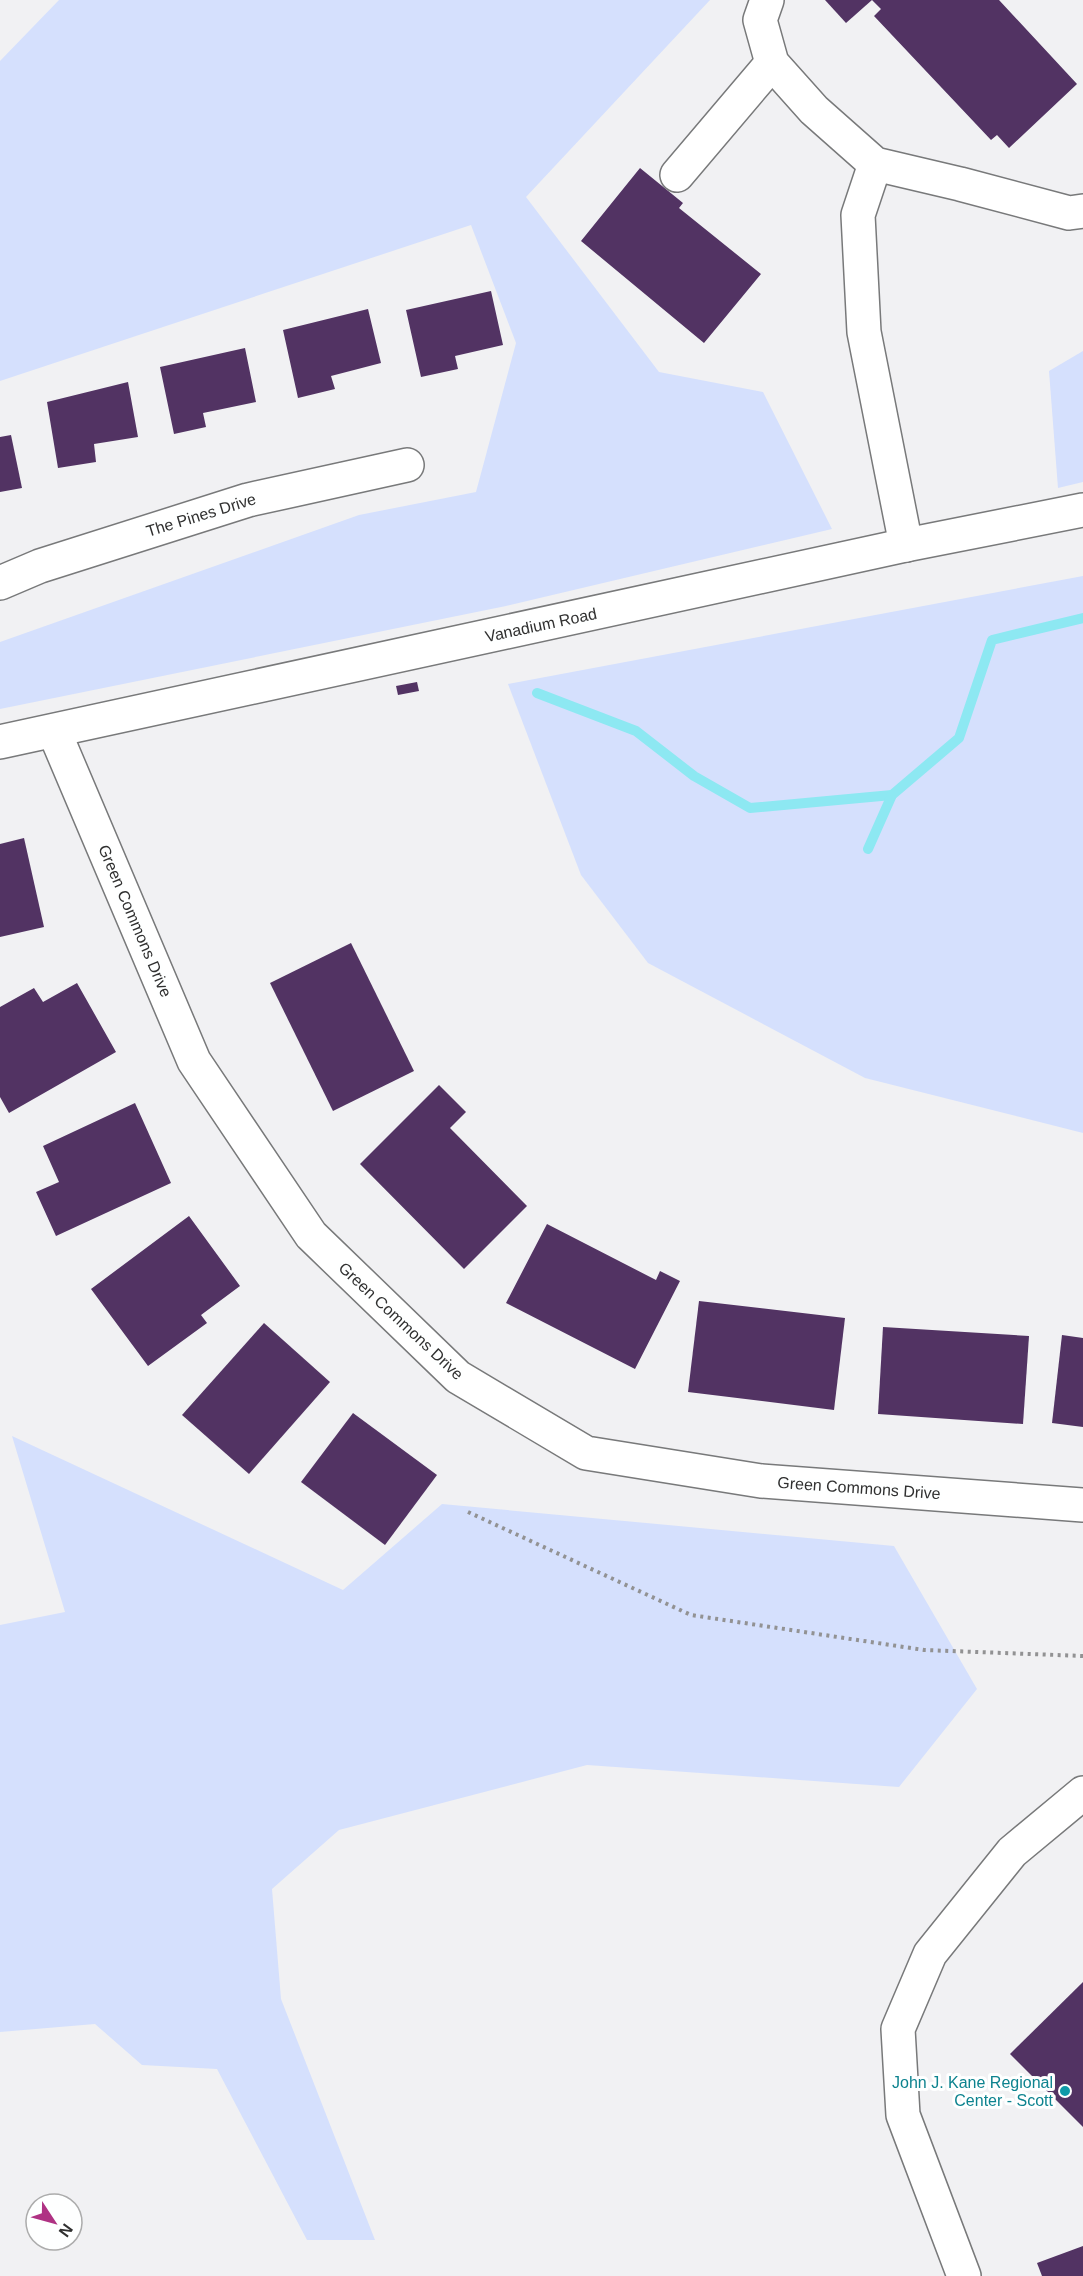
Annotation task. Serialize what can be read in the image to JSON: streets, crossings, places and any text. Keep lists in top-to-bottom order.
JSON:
{
  "streets": {
    "street": ["The Pines Drive", "Vanadium Road", "Green Commons Drive"]
  },
  "crossings": [
    ["Vanadium Road", "Green Commons Drive"]
  ],
  "places": ["John J. Kane Regional Center - Scott"],
  "north": "bottom right"
}
